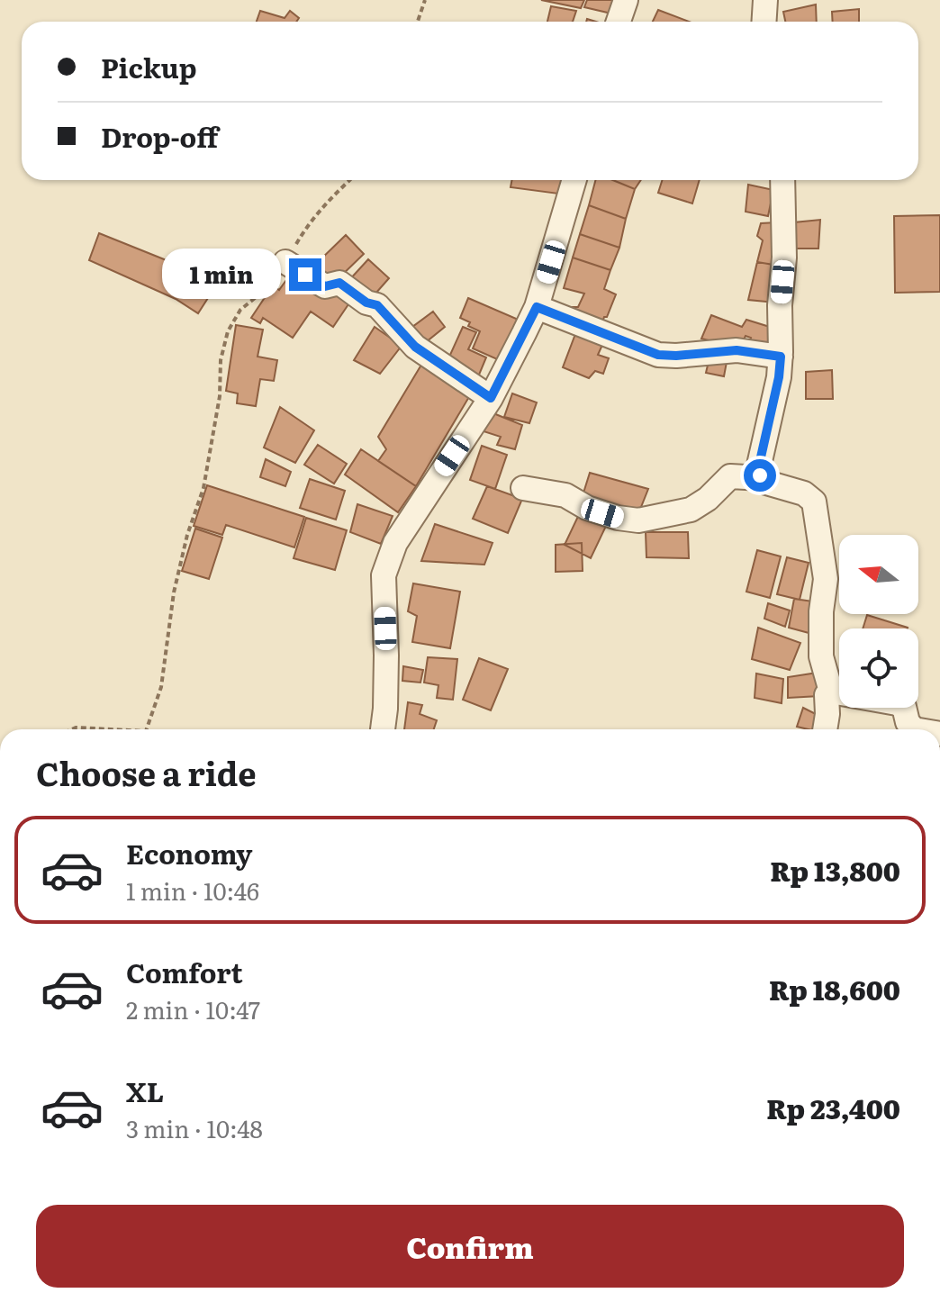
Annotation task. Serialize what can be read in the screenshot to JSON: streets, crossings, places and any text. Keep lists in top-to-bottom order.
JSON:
{
  "north": "left",
  "page": {
    "banner": ["Pickup", "Drop-off"],
    "bubble": "1 min",
    "heading": "Choose a ride",
    "list": [
      {
        "name": "Economy",
        "note": "1 min · 10:46",
        "value": "Rp 13,800"
      },
      {
        "name": "Comfort",
        "note": "2 min · 10:47",
        "value": "Rp 18,600"
      },
      {
        "name": "XL",
        "note": "3 min · 10:48",
        "value": "Rp 23,400"
      }
    ],
    "buttons": "Confirm"
  }
}
